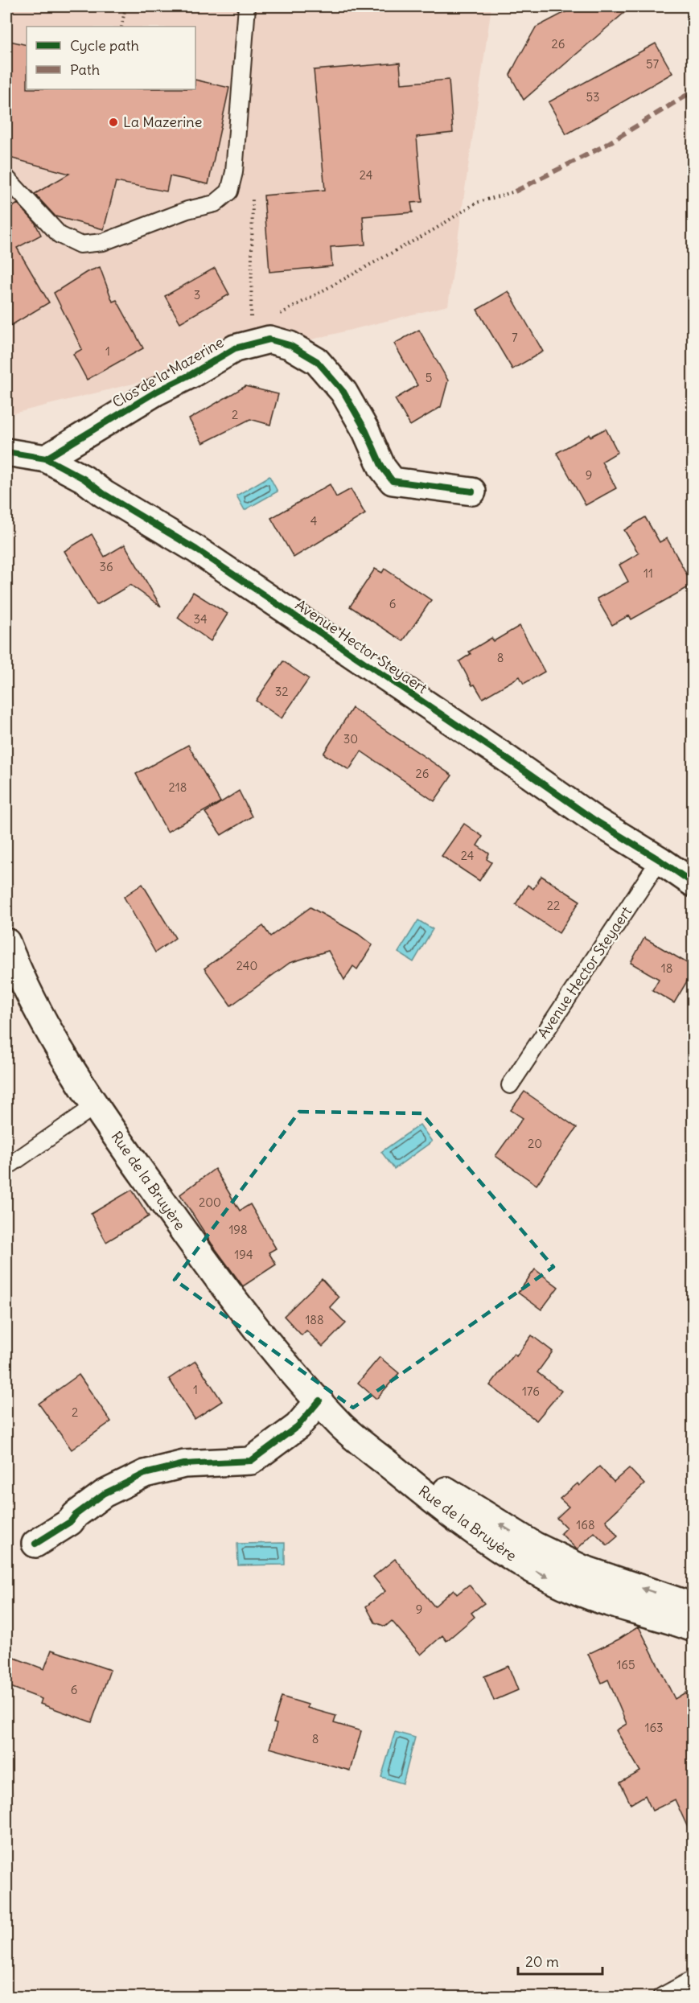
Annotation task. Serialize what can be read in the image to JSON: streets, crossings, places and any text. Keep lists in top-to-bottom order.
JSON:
{
  "streets": {
    "street": ["Clos de la Mazerine", "Avenue Hector Steyaert", "Rue de la Bruyère"]
  },
  "crossings": [
    ["Clos de la Mazerine", "Avenue Hector Steyaert"]
  ],
  "places": ["La Mazerine"],
  "house_numbers": [
    "26",
    "57",
    "53",
    "24",
    "3",
    "7",
    "1",
    "5",
    "2",
    "9",
    "4",
    "36",
    "11",
    "6",
    "34",
    "8",
    "32",
    "30",
    "26",
    "218",
    "24",
    "22",
    "240",
    "18",
    "20",
    "200",
    "198",
    "194",
    "188",
    "1",
    "176",
    "2",
    "168",
    "9",
    "165",
    "6",
    "163",
    "8"
  ],
  "legend": ["Cycle path", "Path"],
  "scale_bar": "20 m"
}
